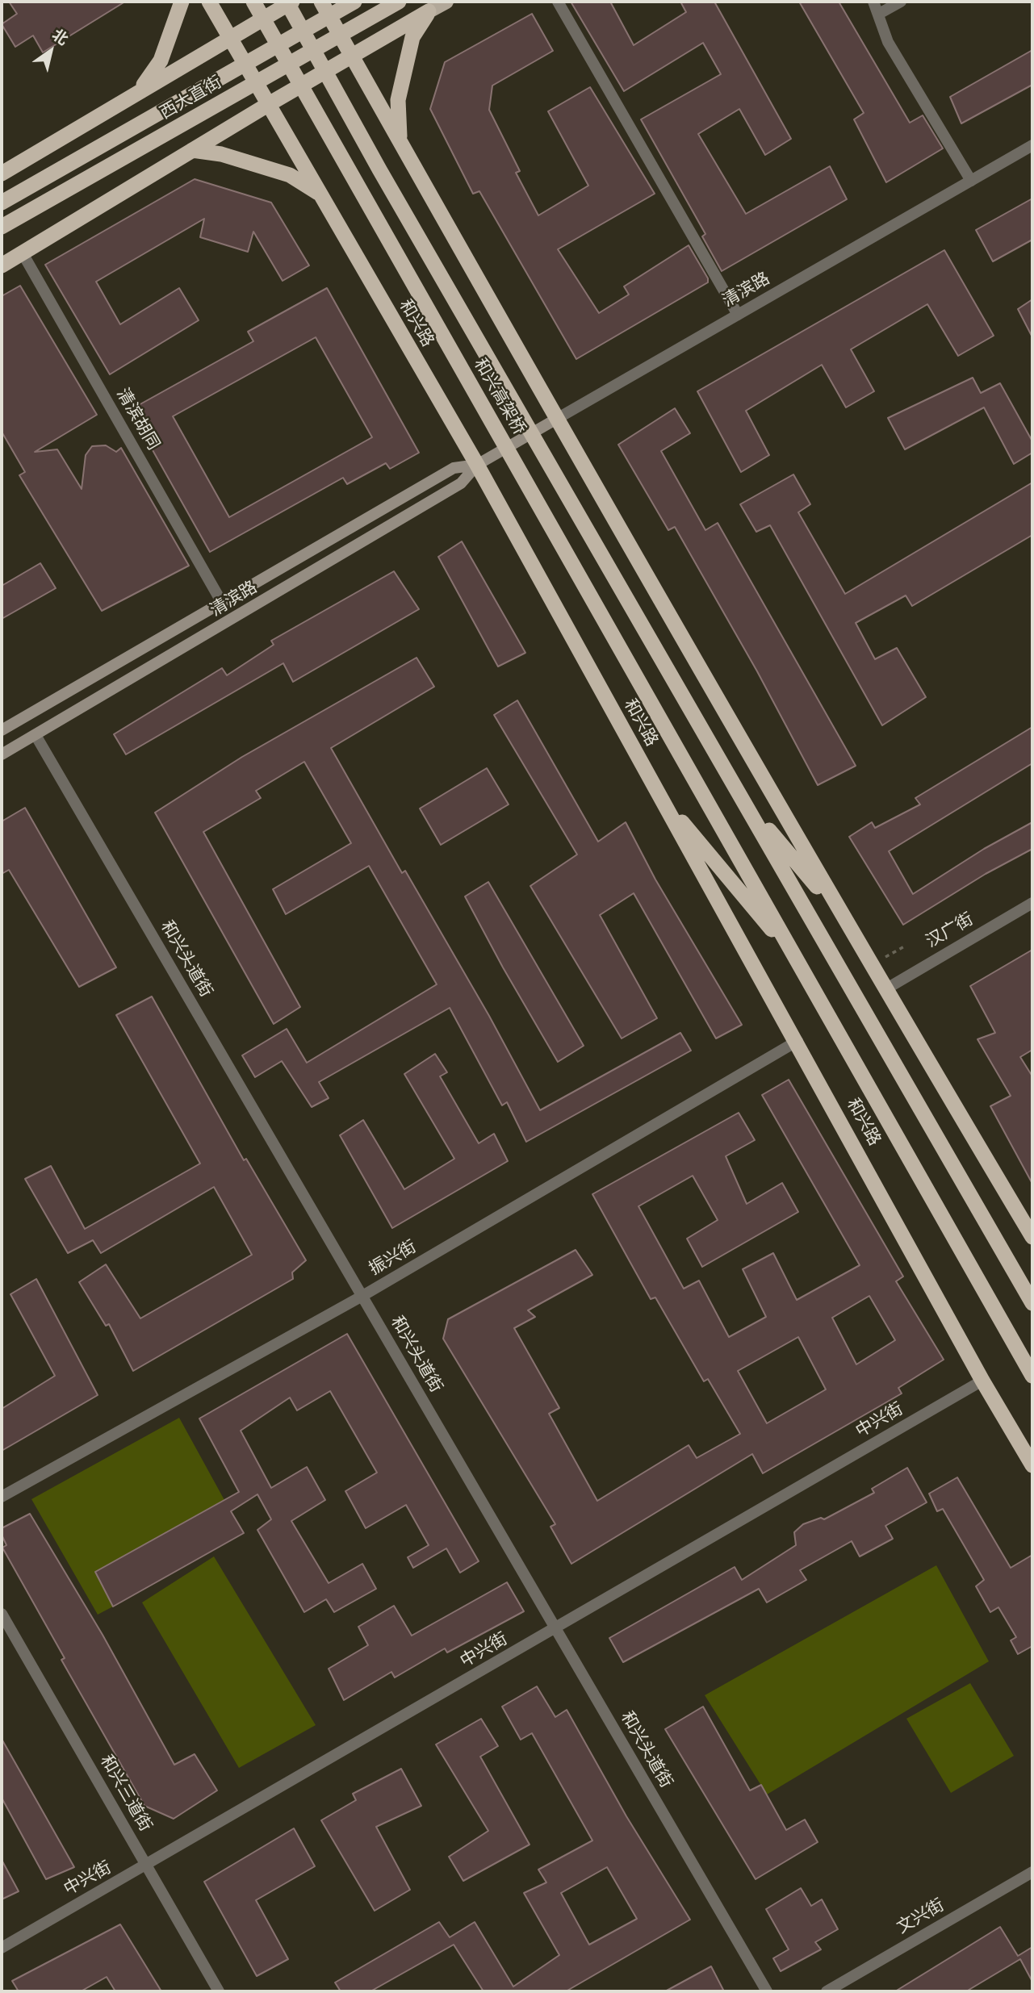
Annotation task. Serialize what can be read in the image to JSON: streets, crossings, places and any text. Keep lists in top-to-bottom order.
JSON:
{
  "streets": {
    "highway": ["西大直街", "和兴路", "和兴高架桥"],
    "main road": ["清滨路"],
    "street": [
      "清滨胡同",
      "汉广街",
      "和兴头道街",
      "振兴街",
      "中兴街",
      "和兴三道街",
      "文兴街"
    ]
  },
  "crossings": [
    ["清滨路", "和兴路"],
    ["清滨路", "清滨胡同"],
    ["清滨路", "和兴头道街"],
    ["和兴路", "和兴高架桥"],
    ["和兴路", "振兴街"],
    ["和兴路", "中兴街"],
    ["和兴头道街", "振兴街"],
    ["和兴头道街", "中兴街"],
    ["中兴街", "和兴三道街"]
  ],
  "north": "top right"
}
